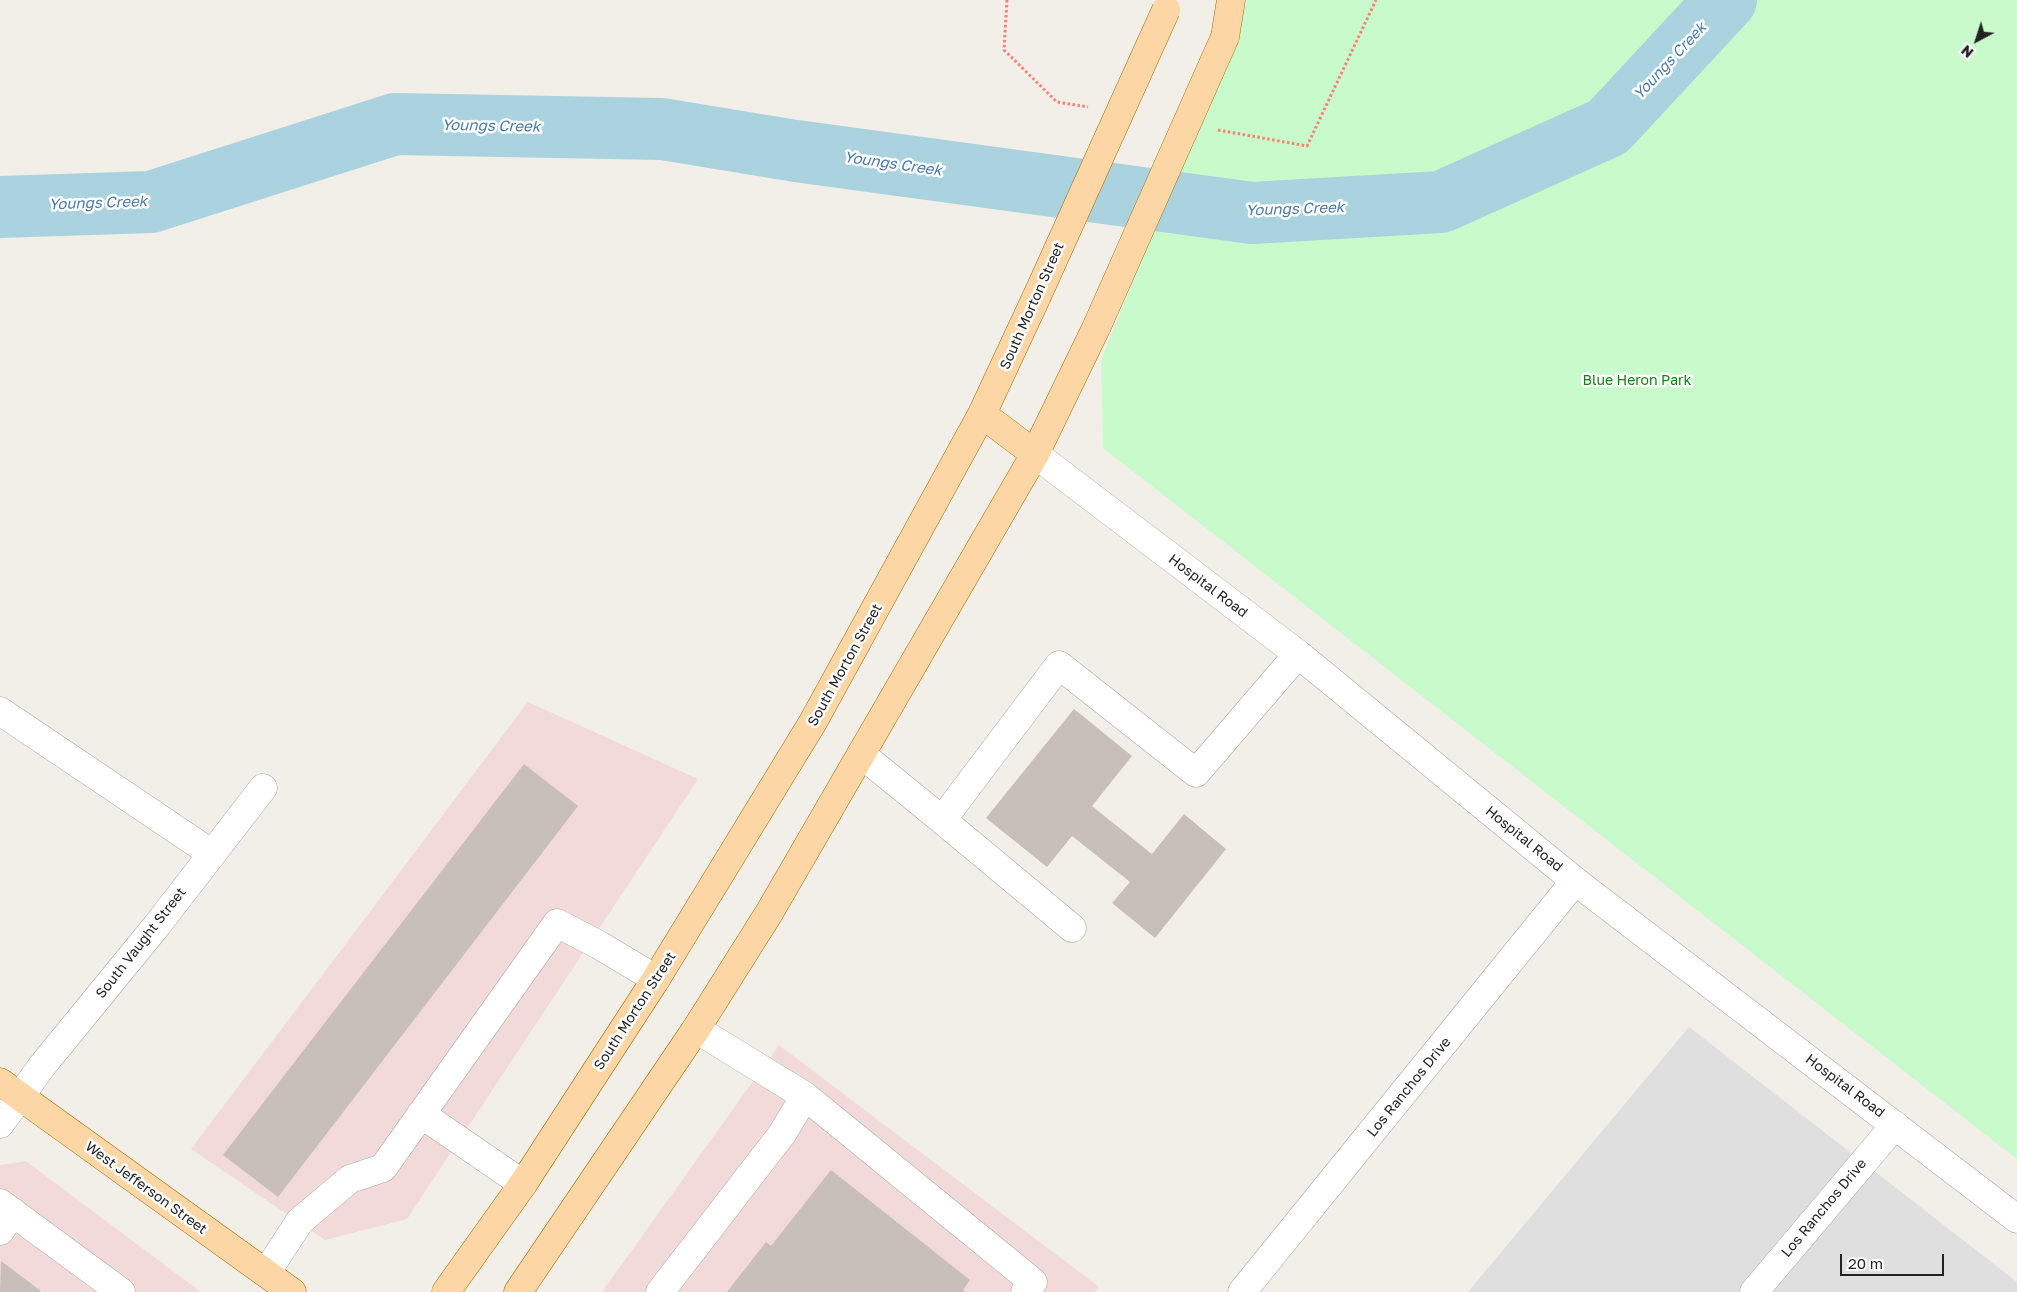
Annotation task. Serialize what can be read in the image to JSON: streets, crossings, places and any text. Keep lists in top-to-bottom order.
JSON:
{
  "streets": {
    "main road": ["South Morton Street", "West Jefferson Street"],
    "street": ["Hospital Road", "South Vaught Street", "Los Ranchos Drive"]
  },
  "crossings": [
    ["Hospital Road", "Los Ranchos Drive"],
    ["South Vaught Street", "West Jefferson Street"]
  ],
  "water": ["Youngs Creek"],
  "parks": ["Blue Heron Park"],
  "scale_bar": "20 m",
  "north": "bottom left"
}
